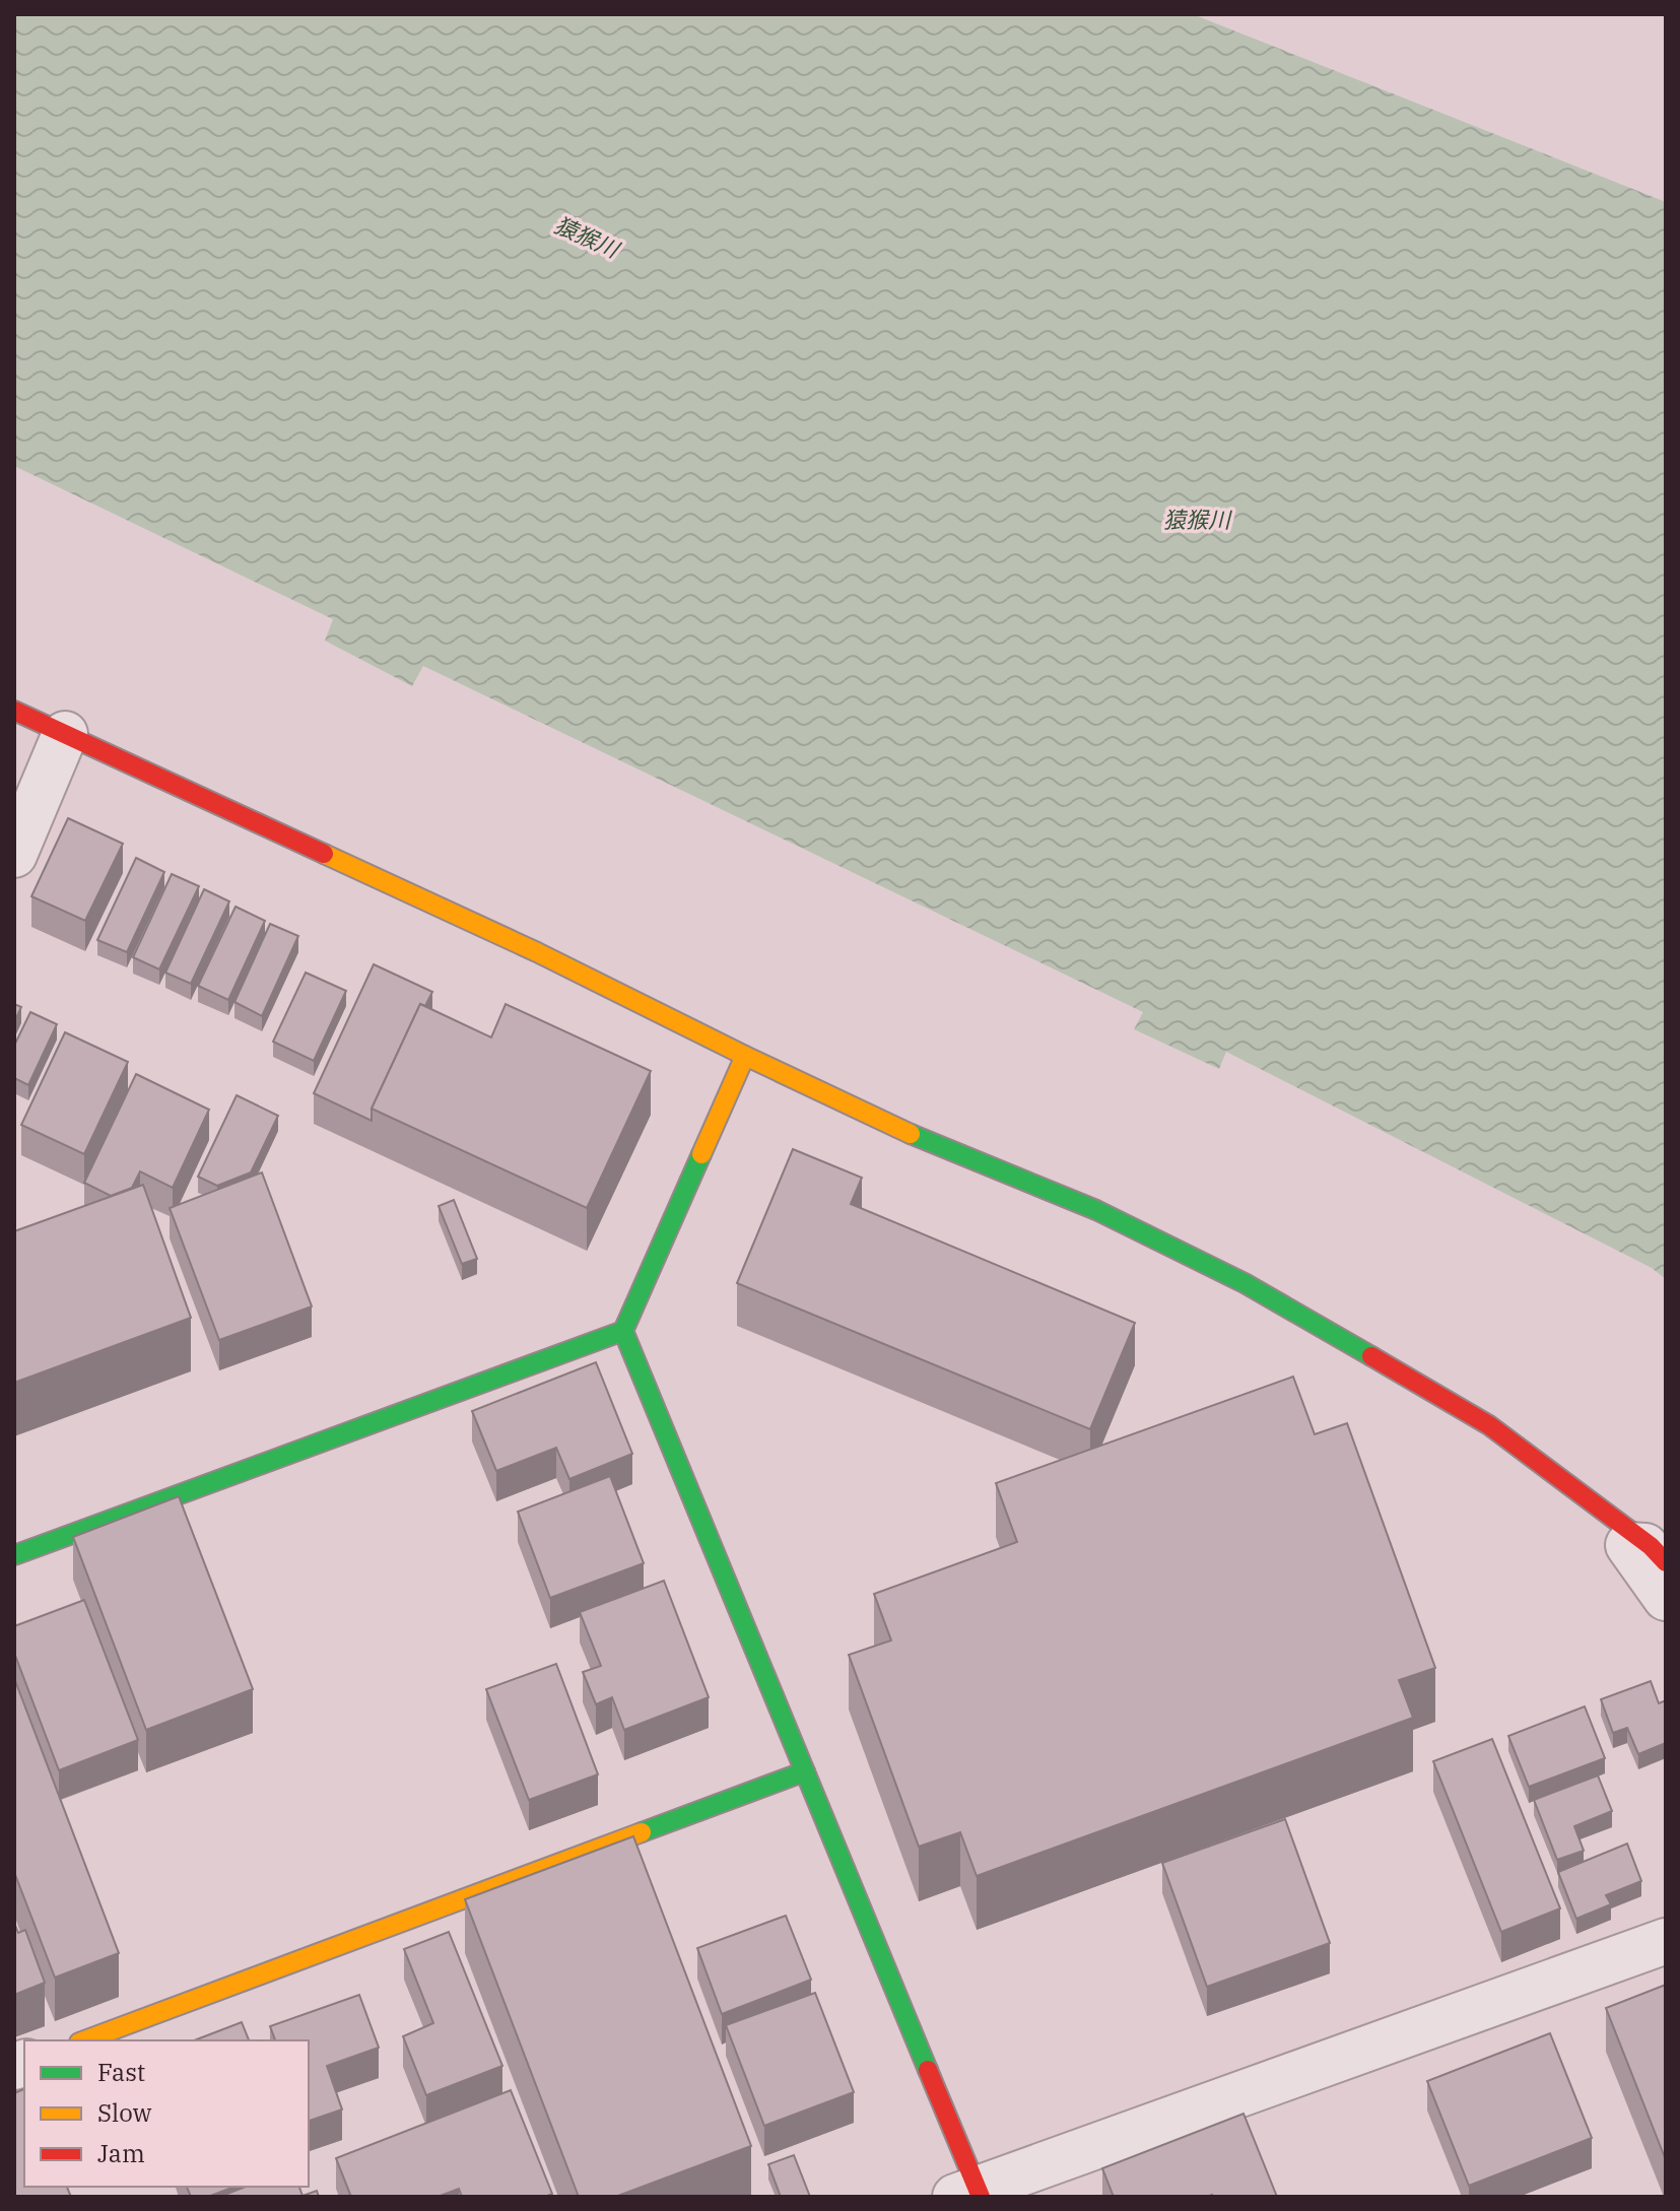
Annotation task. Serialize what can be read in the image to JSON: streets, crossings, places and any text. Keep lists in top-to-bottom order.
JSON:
{
  "water": ["猿猴川"],
  "legend": ["Fast", "Slow", "Jam"]
}
